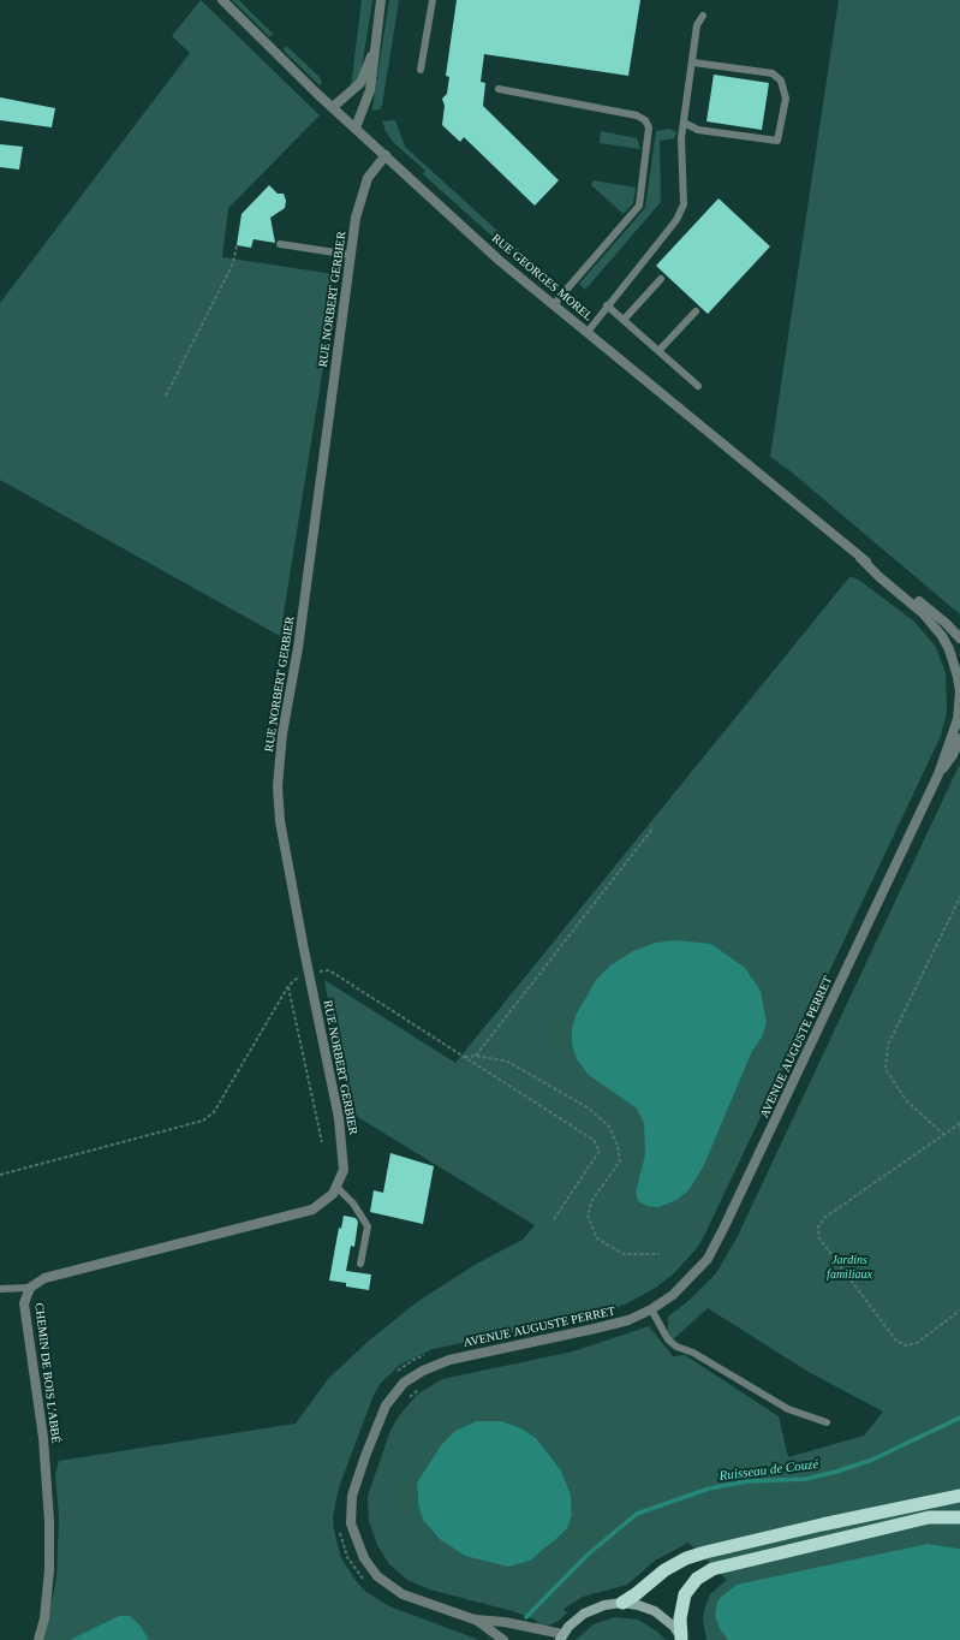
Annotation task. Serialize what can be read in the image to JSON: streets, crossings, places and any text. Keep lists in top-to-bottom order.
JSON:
{
  "streets": {
    "street": [
      "RUE GEORGES MOREL",
      "RUE NORBERT GERBIER",
      "AVENUE AUGUSTE PERRET",
      "CHEMIN DE BOIS L'ABBÉ"
    ]
  },
  "crossings": [
    ["RUE GEORGES MOREL", "RUE NORBERT GERBIER"],
    ["RUE GEORGES MOREL", "AVENUE AUGUSTE PERRET"],
    ["RUE NORBERT GERBIER", "CHEMIN DE BOIS L'ABBÉ"]
  ],
  "water": ["Ruisseau de Couzé"],
  "parks": ["Jardins familiaux"]
}
